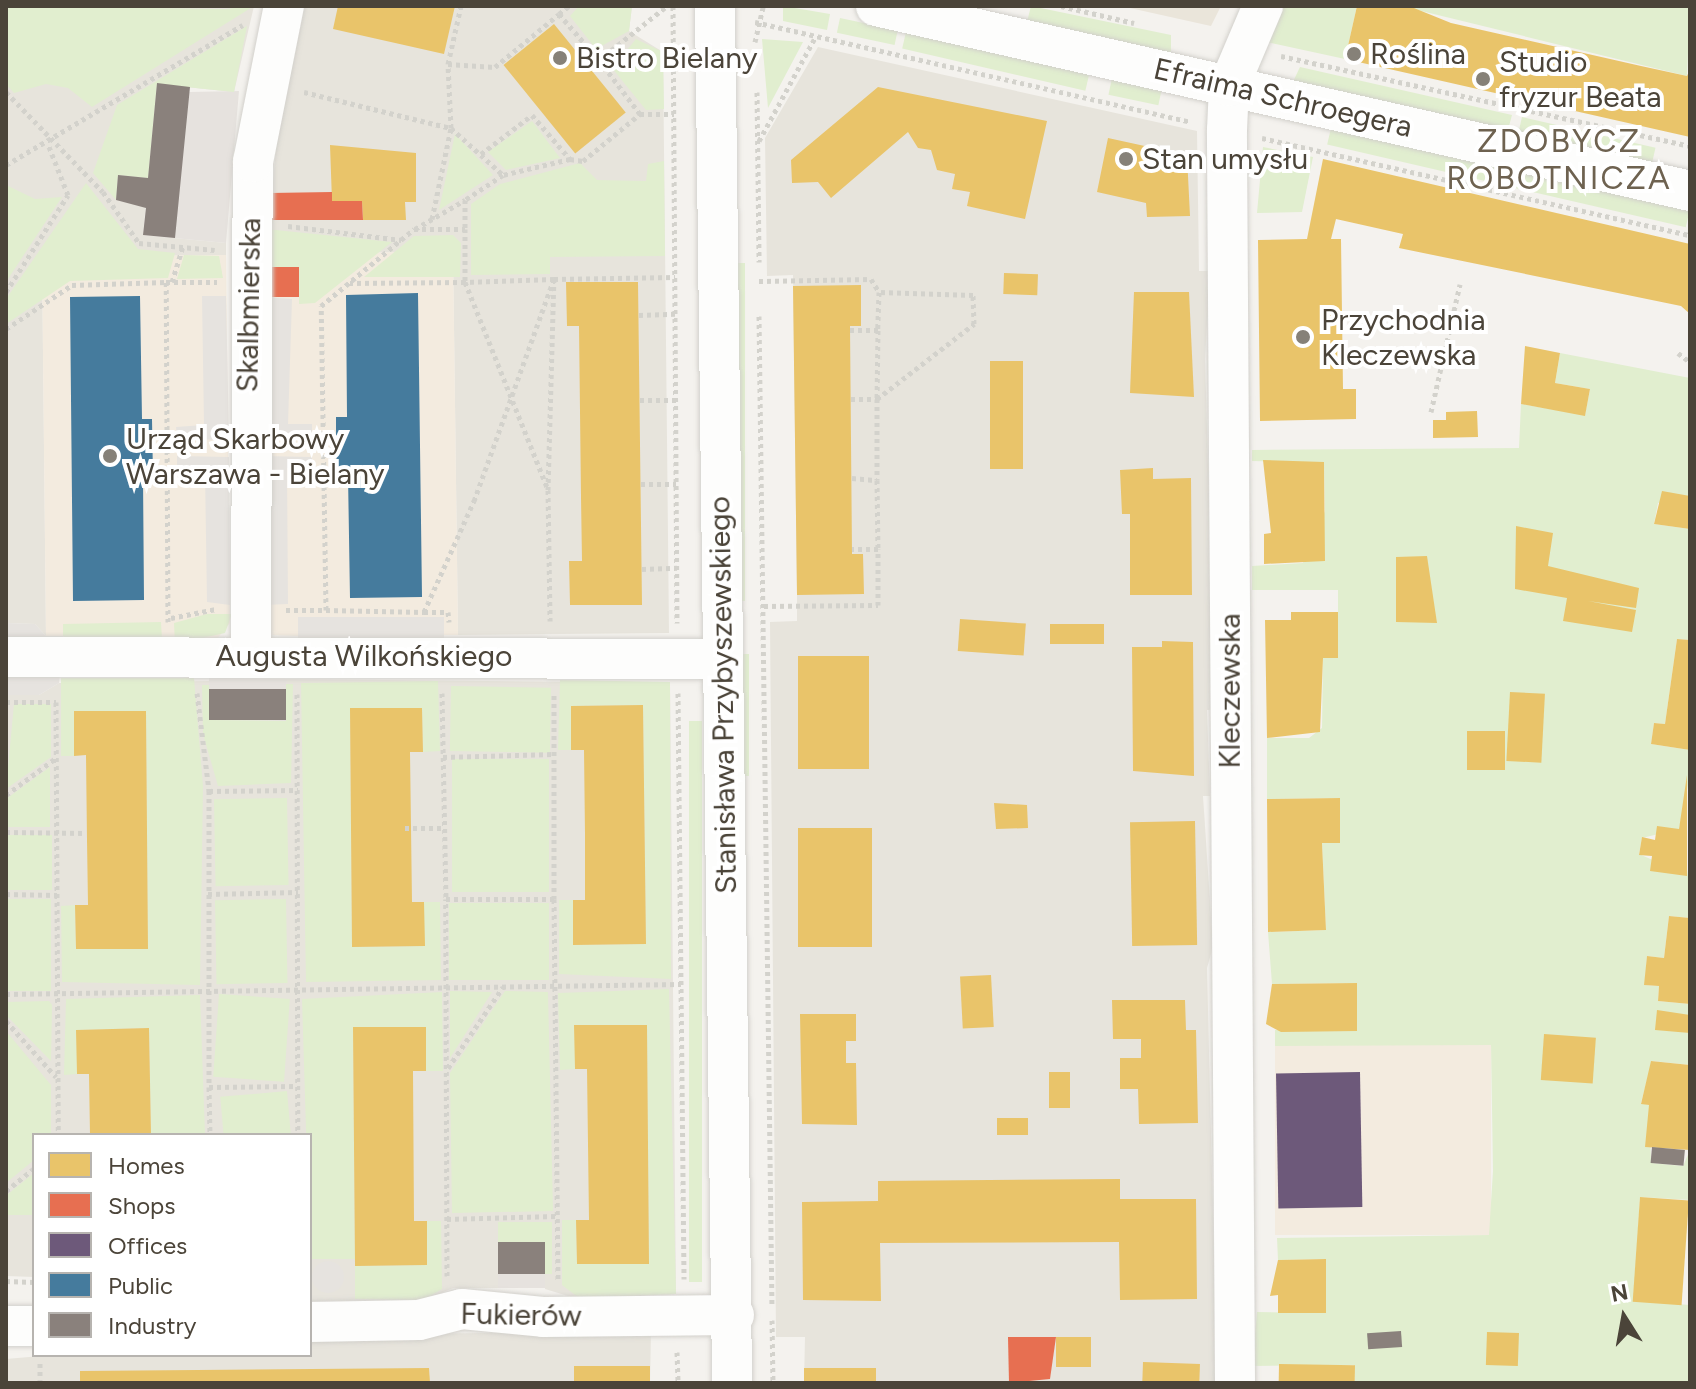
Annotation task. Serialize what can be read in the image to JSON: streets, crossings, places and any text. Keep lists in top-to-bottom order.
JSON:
{
  "streets": {
    "street": [
      "Efraima Schroegera",
      "Skalbmierska",
      "Augusta Wilkońskiego",
      "Kleczewska",
      "Stanisława Przybyszewskiego",
      "Fukierów"
    ]
  },
  "crossings": [
    ["Efraima Schroegera", "Kleczewska"],
    ["Skalbmierska", "Augusta Wilkońskiego"],
    ["Augusta Wilkońskiego", "Stanisława Przybyszewskiego"],
    ["Stanisława Przybyszewskiego", "Fukierów"]
  ],
  "districts": ["ZDOBYCZ ROBOTNICZA"],
  "places": [
    "Roślina",
    "Bistro Bielany",
    "Studio fryzur Beata",
    "Stan umysłu",
    "Przychodnia Kleczewska",
    "Urząd Skarbowy Warszawa - Bielany"
  ],
  "legend": [
    "Homes",
    "Shops",
    "Offices",
    "Public",
    "Industry"
  ],
  "north": "top"
}
